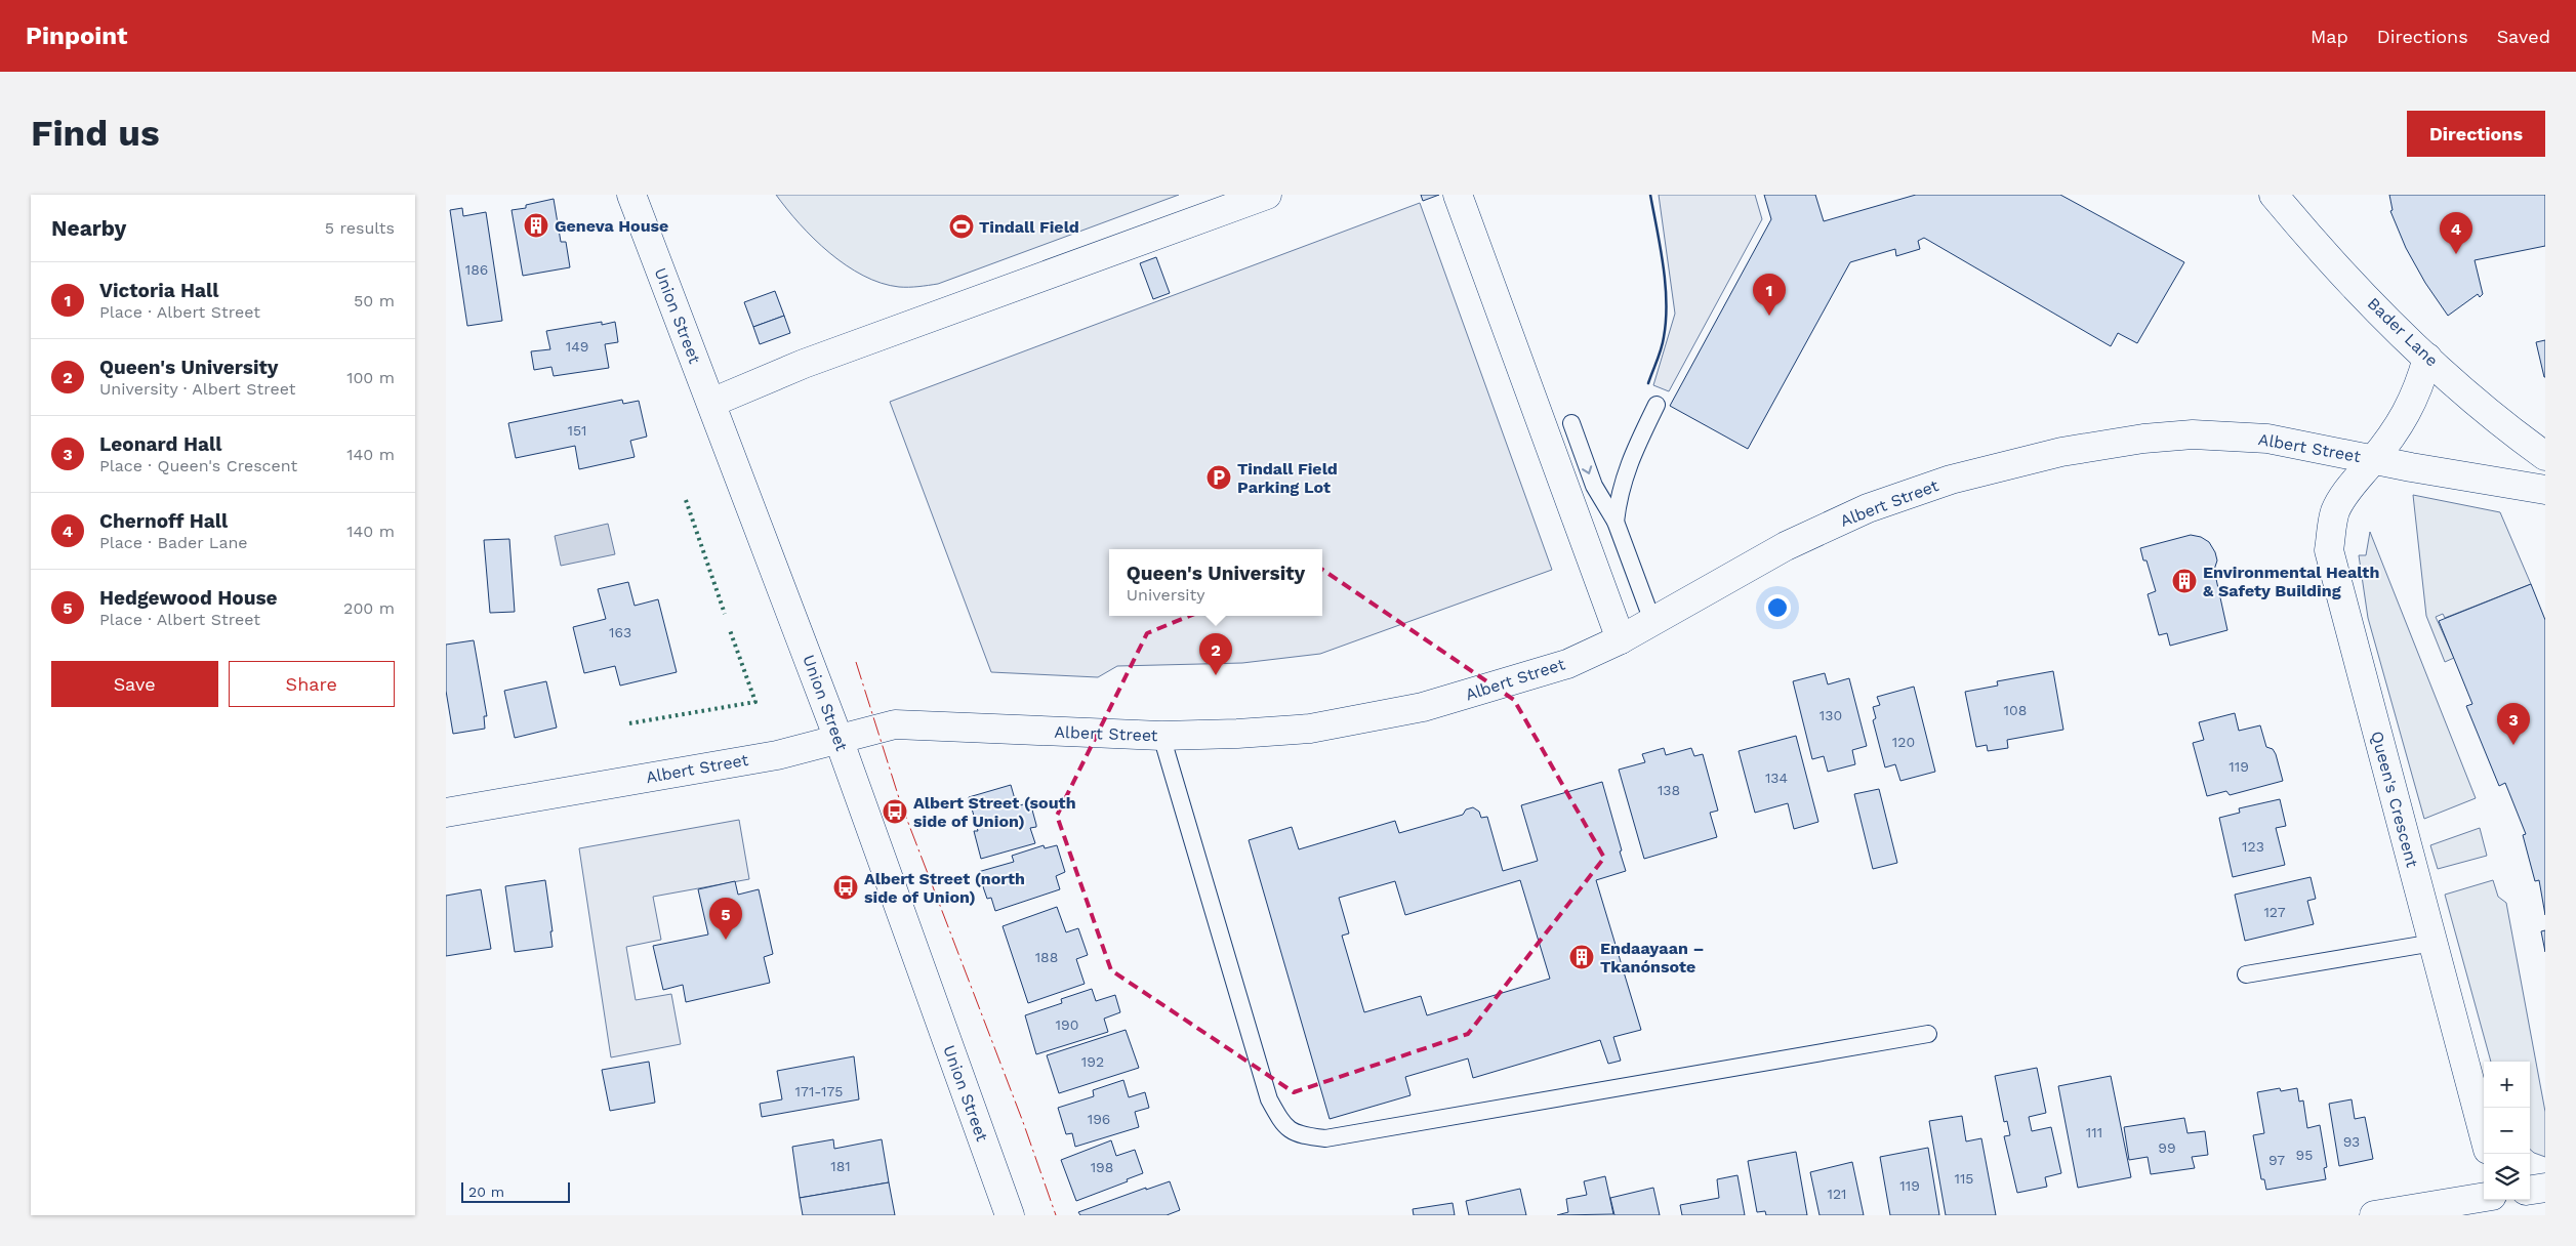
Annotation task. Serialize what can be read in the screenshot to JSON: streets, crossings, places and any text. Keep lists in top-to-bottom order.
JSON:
{
  "streets": {
    "street": [
      "Union Street",
      "Bader Lane",
      "Albert Street",
      "Queen's Crescent"
    ]
  },
  "crossings": [
    ["Union Street", "Albert Street"],
    ["Bader Lane", "Queen's Crescent"],
    ["Albert Street", "Queen's Crescent"]
  ],
  "places": {
    "building": ["Geneva House", "Environmental Health & Safety Building", "Endaayaan – Tkanónsote"],
    "sports": ["Tindall Field"],
    "parking": ["Tindall Field Parking Lot"],
    "bus stop": ["Albert Street (south side of Union)", "Albert Street (north side of Union)"]
  },
  "house_numbers": [
    "186",
    "149",
    "151",
    "163",
    "108",
    "130",
    "120",
    "119",
    "134",
    "138",
    "123",
    "127",
    "188",
    "190",
    "192",
    "171-175",
    "196",
    "111",
    "93",
    "99",
    "95",
    "97",
    "181",
    "198",
    "115",
    "119",
    "121"
  ],
  "scale_bar": "20 m",
  "page": {
    "header": "Pinpoint",
    "nav": ["Map", "Directions", "Saved"],
    "buttons": [
      "Directions",
      ["Save", "Share"]
    ],
    "title": "Find us",
    "heading": ["Nearby", "5 results"],
    "pins": [
      "4",
      "1",
      "2",
      "3",
      "5"
    ],
    "list": [
      {
        "mark": "1",
        "name": "Victoria Hall",
        "note": "Place · Albert Street",
        "value": "50 m"
      },
      {
        "mark": "2",
        "name": "Queen's University",
        "note": "University · Albert Street",
        "value": "100 m"
      },
      {
        "mark": "3",
        "name": "Leonard Hall",
        "note": "Place · Queen's Crescent",
        "value": "140 m"
      },
      {
        "mark": "4",
        "name": "Chernoff Hall",
        "note": "Place · Bader Lane",
        "value": "140 m"
      },
      {
        "mark": "5",
        "name": "Hedgewood House",
        "note": "Place · Albert Street",
        "value": "200 m"
      }
    ],
    "popup": ["Queen's University", "University"],
    "map_buttons": ["+", "−"],
    "scale": "20 m"
  }
}
